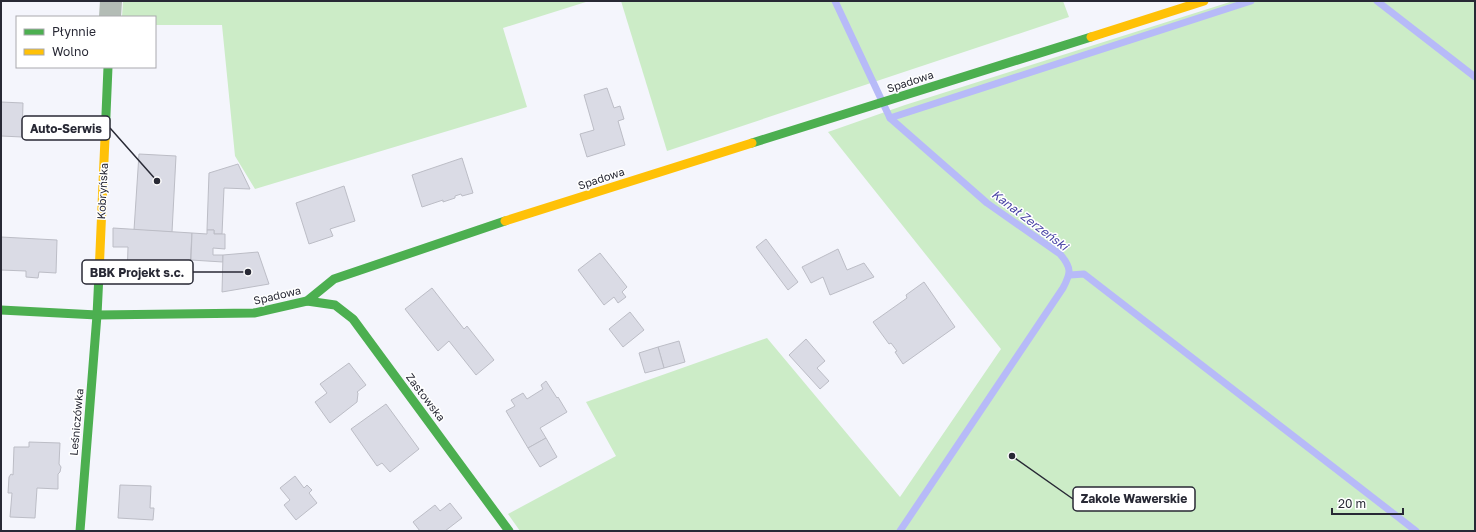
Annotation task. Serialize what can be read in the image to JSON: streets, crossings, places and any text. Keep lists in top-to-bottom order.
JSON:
{
  "streets": {
    "street": [
      "Spadowa",
      "Kobryńska",
      "Zastowska",
      "Leśniczówka"
    ]
  },
  "crossings": [
    ["Spadowa", "Kobryńska"],
    ["Spadowa", "Zastowska"],
    ["Spadowa", "Leśniczówka"],
    ["Kobryńska", "Leśniczówka"]
  ],
  "water": ["Kanał Zerzeński"],
  "places": ["Auto-Serwis", "BBK Projekt s.c.", "Zakole Wawerskie"],
  "legend": ["Płynnie", "Wolno"],
  "scale_bar": "20 m"
}
